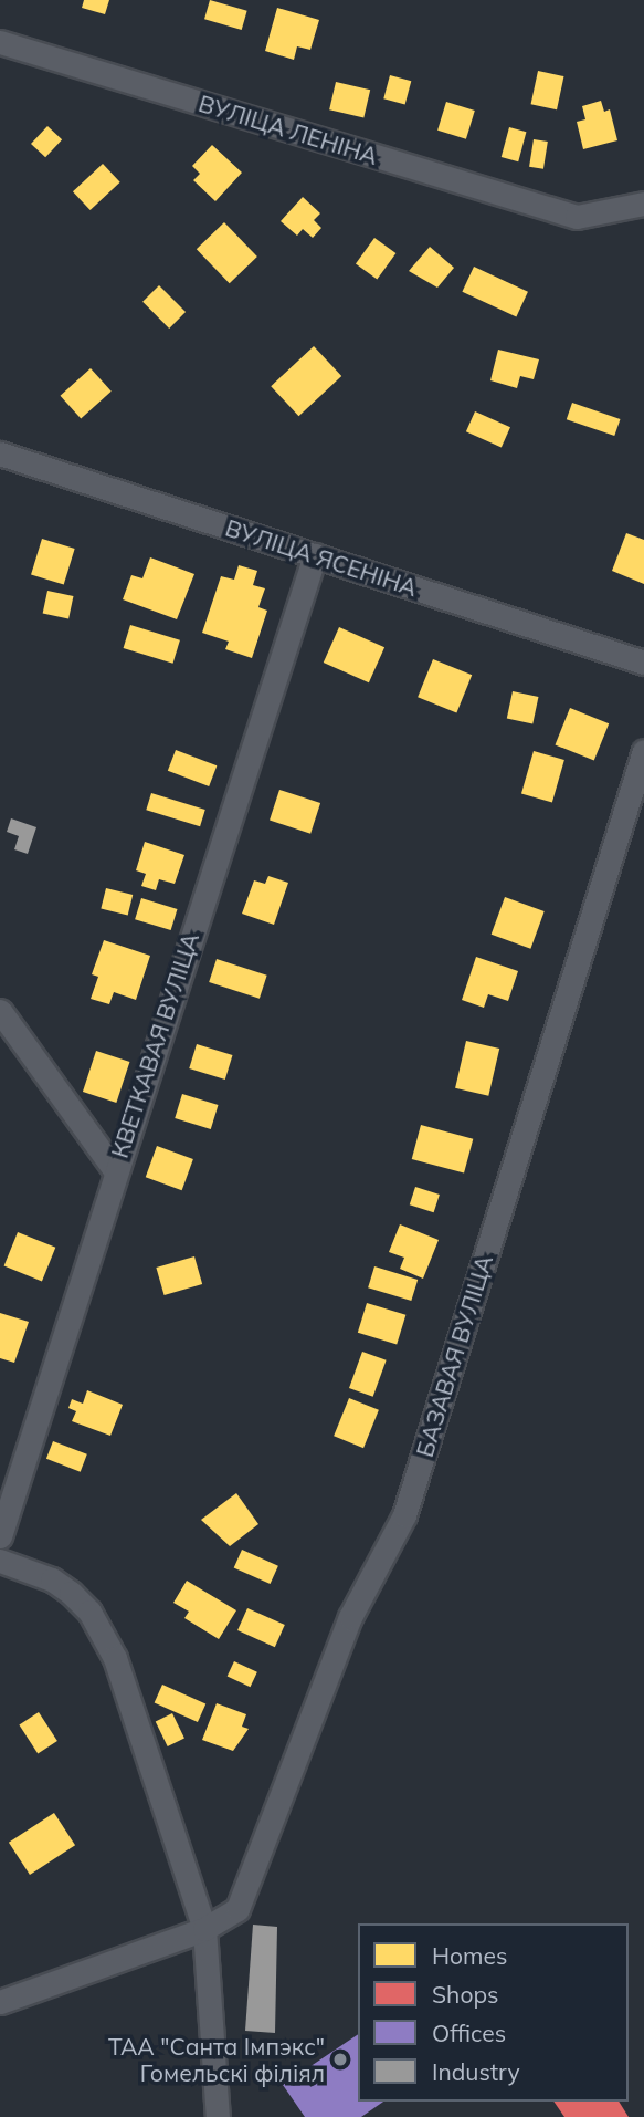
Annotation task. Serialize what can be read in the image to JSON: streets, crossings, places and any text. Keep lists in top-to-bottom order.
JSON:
{
  "streets": {
    "street": [
      "ВУЛІЦА ЛЕНІНА",
      "ВУЛІЦА ЯСЕНІНА",
      "КВЕТКАВАЯ ВУЛІЦА",
      "БАЗАВАЯ ВУЛІЦА"
    ]
  },
  "crossings": [
    ["ВУЛІЦА ЯСЕНІНА", "КВЕТКАВАЯ ВУЛІЦА"]
  ],
  "places": ["ТАА \"Санта Імпэкс\" Гомельскі філіял"],
  "legend": [
    "Homes",
    "Shops",
    "Offices",
    "Industry"
  ]
}
